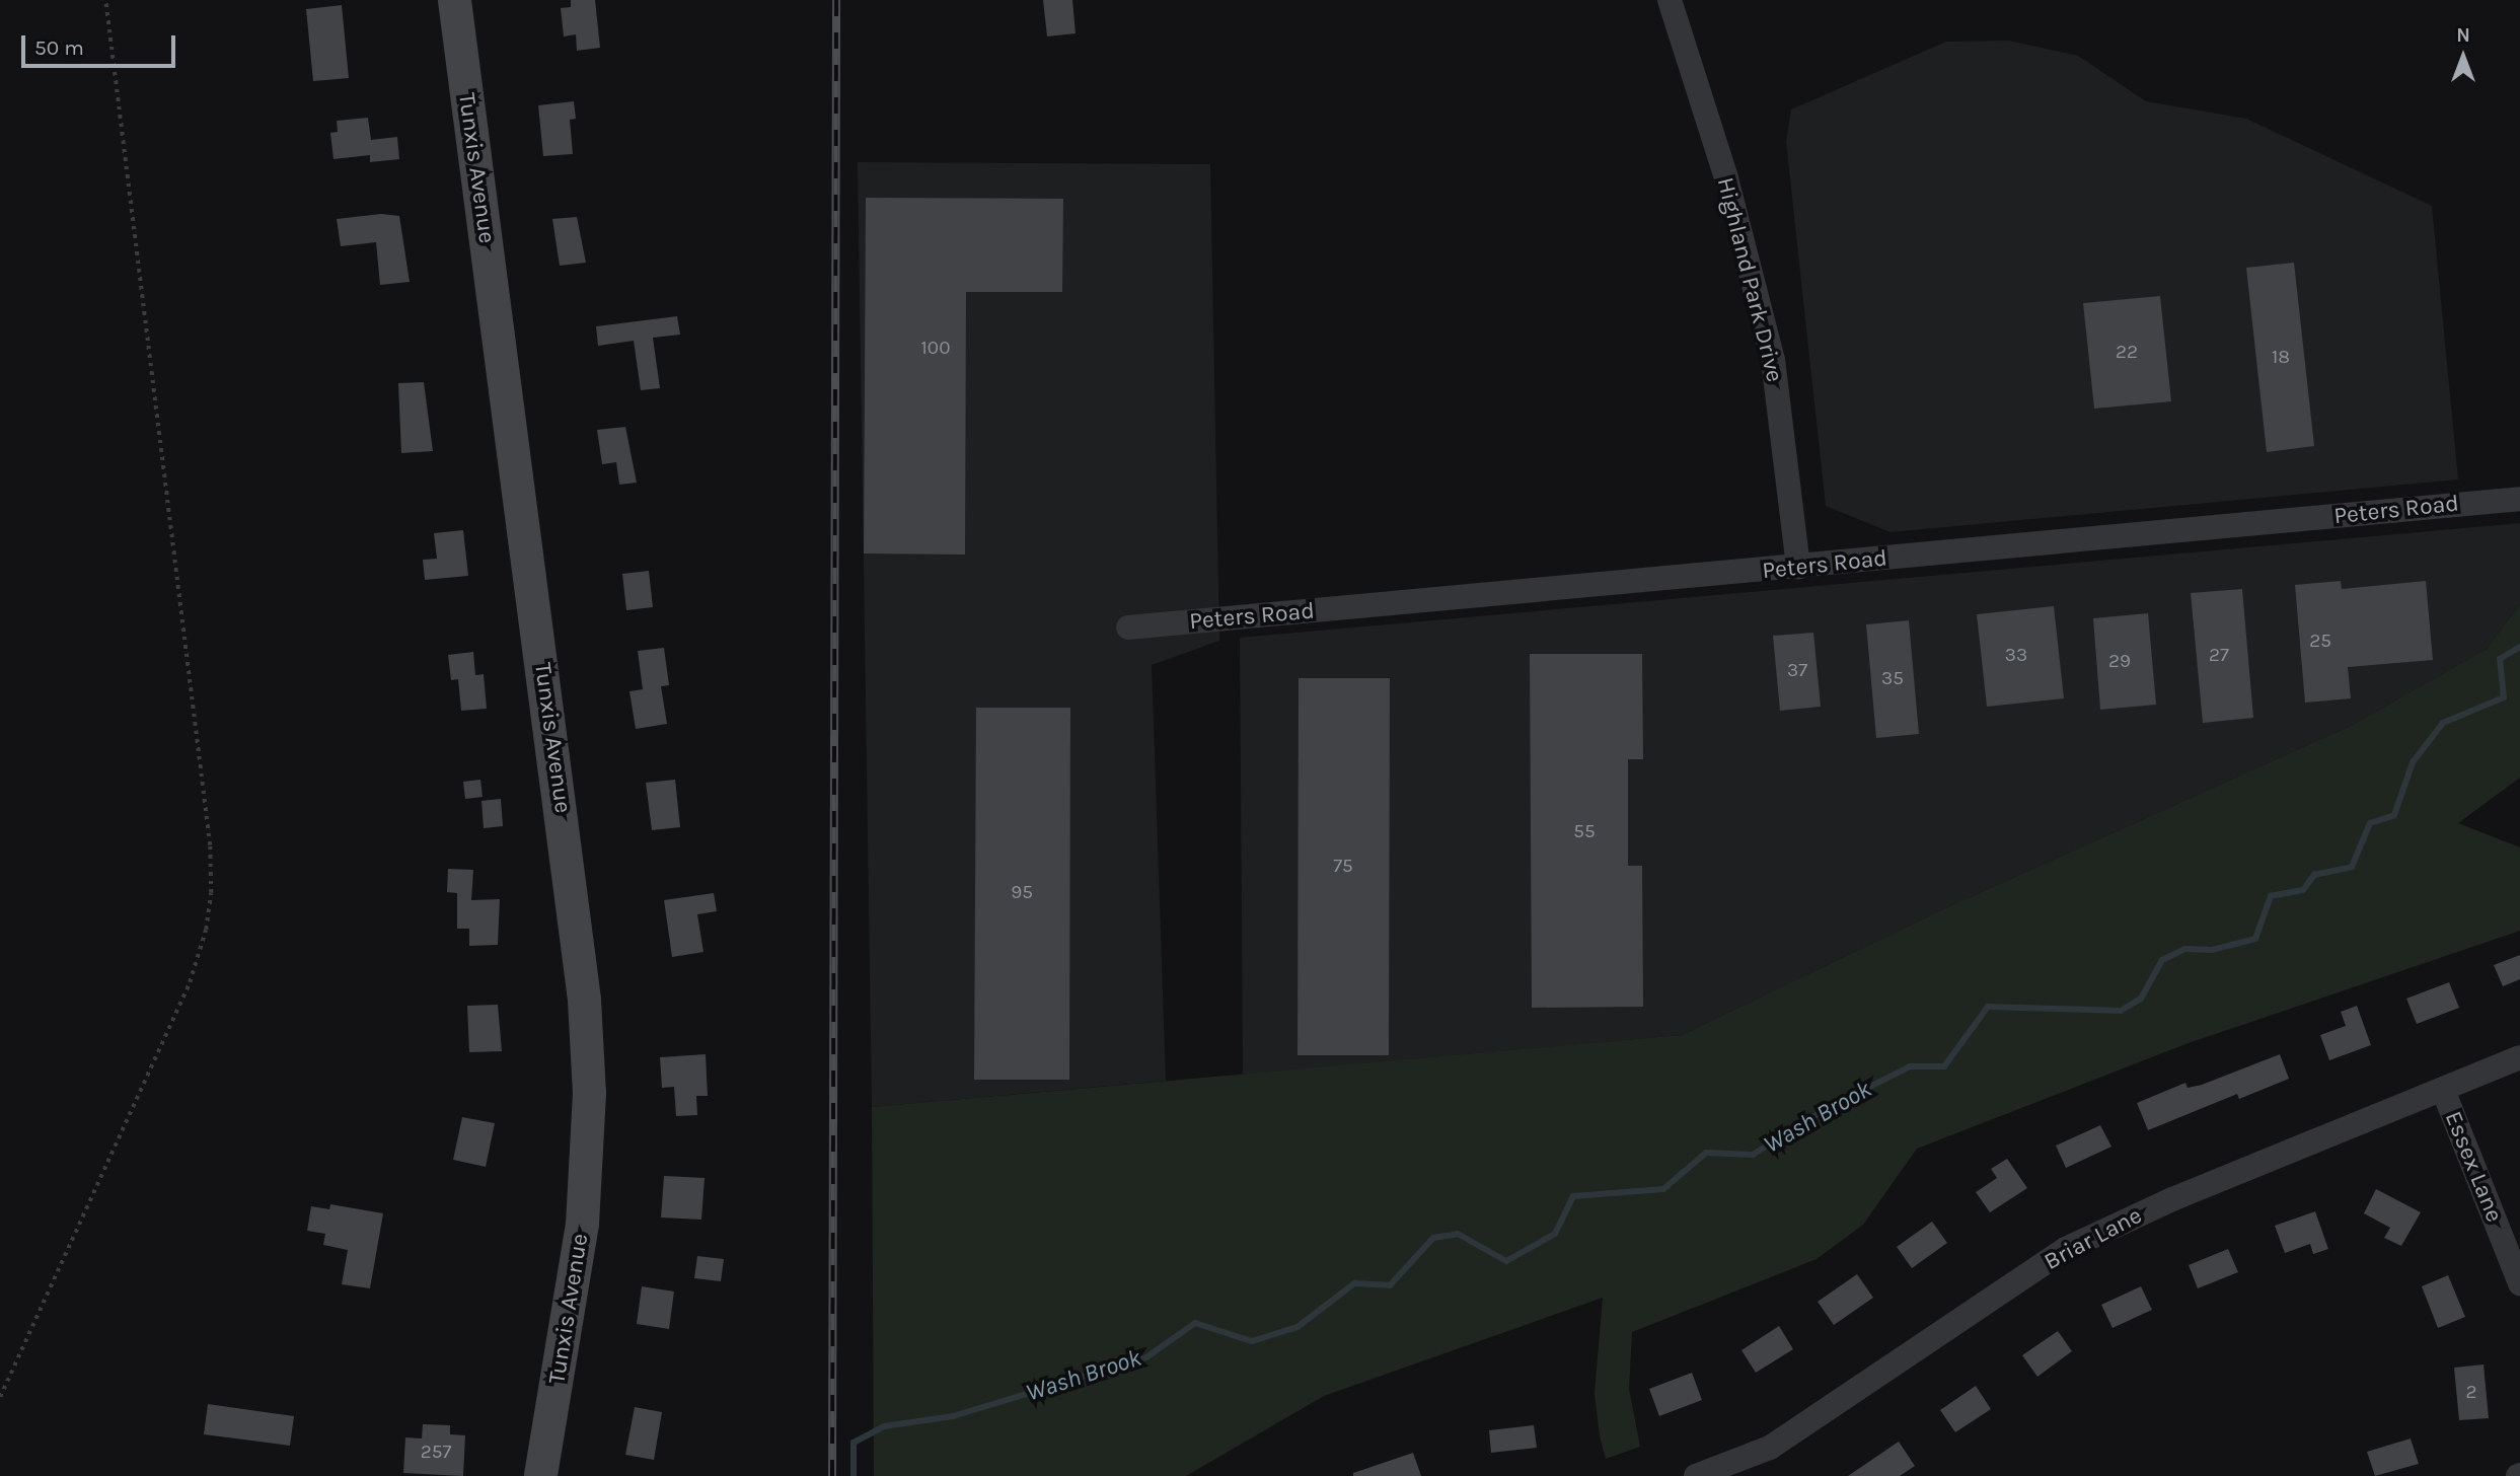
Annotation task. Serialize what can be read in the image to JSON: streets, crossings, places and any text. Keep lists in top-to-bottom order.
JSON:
{
  "streets": {
    "main road": ["Tunxis Avenue"],
    "street": [
      "Highland Park Drive",
      "Peters Road",
      "Essex Lane",
      "Briar Lane"
    ]
  },
  "crossings": [
    ["Highland Park Drive", "Peters Road"],
    ["Essex Lane", "Briar Lane"]
  ],
  "water": ["Wash Brook"],
  "house_numbers": [
    "100",
    "22",
    "18",
    "25",
    "33",
    "27",
    "29",
    "37",
    "35",
    "55",
    "75",
    "95",
    "2",
    "257"
  ],
  "scale_bar": "50 m",
  "north": "top"
}
